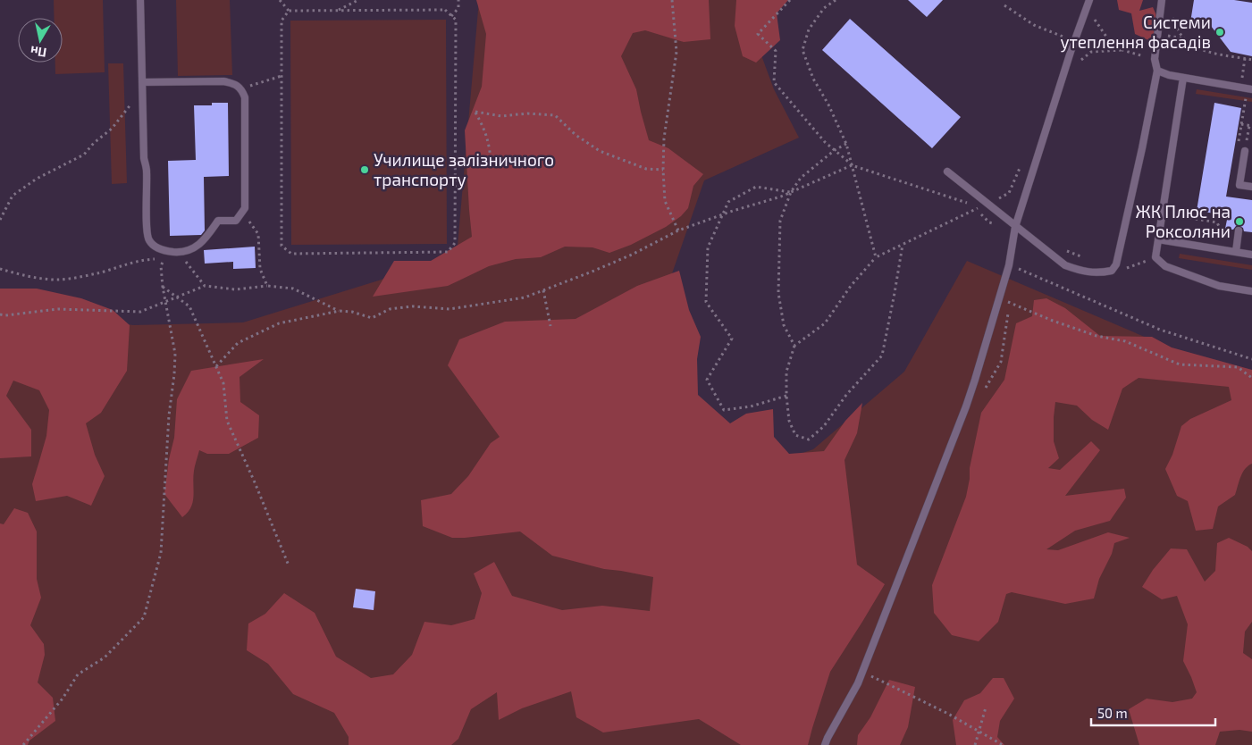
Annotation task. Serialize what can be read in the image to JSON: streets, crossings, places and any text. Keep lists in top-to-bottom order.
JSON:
{
  "places": ["Системи утеплення фасадів", "Училище залізничного транспорту", "ЖК Плюс на Роксоляни"],
  "scale_bar": "50 m",
  "north": "bottom"
}
